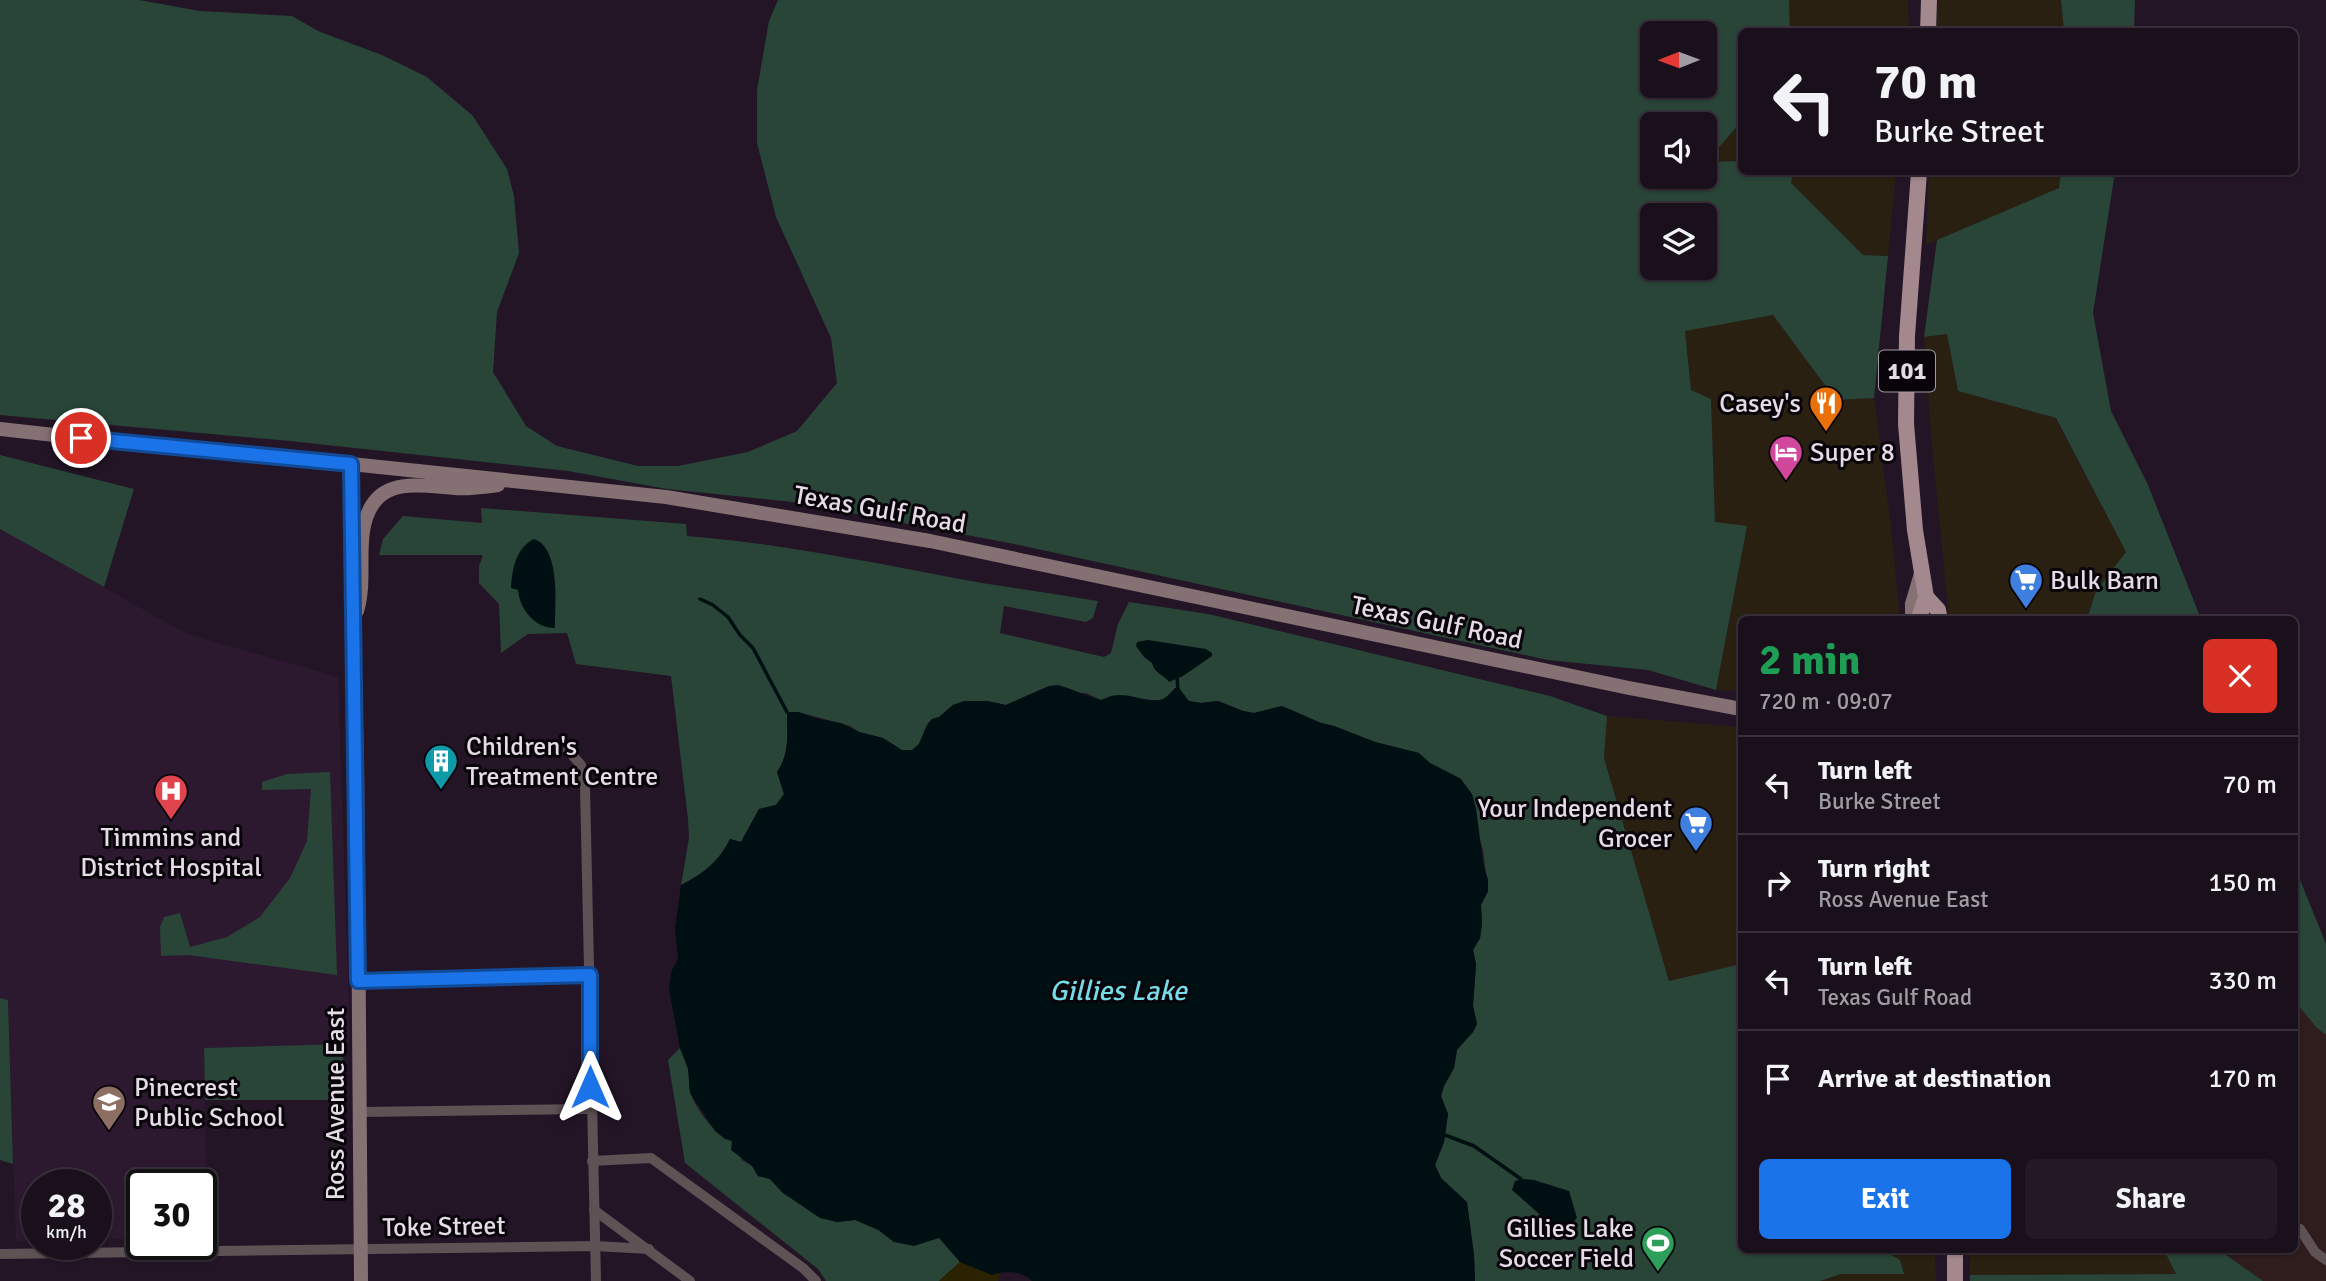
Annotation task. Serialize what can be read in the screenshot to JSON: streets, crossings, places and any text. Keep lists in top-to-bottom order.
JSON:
{
  "streets": {
    "main road": ["101", "Texas Gulf Road", "Ross Avenue East"],
    "street": ["Toke Street"]
  },
  "crossings": [
    ["Texas Gulf Road", "Ross Avenue East"],
    ["Ross Avenue East", "Toke Street"]
  ],
  "water": ["Gillies Lake"],
  "places": {
    "restaurant": ["Casey's"],
    "hotel": ["Super 8"],
    "supermarket": ["Bulk Barn", "Your Independent Grocer"],
    "building": ["Children's Treatment Centre"],
    "hospital": ["Timmins and District Hospital"],
    "school or university": ["Pinecrest Public School"],
    "sports": ["Gillies Lake Soccer Field"]
  },
  "north": "left",
  "page": {
    "turn": ["70 m", "Burke Street"],
    "heading": ["2 min", "720 m · 09:07"],
    "list": [
      {
        "name": "Turn left",
        "note": "Burke Street",
        "value": "70 m"
      },
      {
        "name": "Turn right",
        "note": "Ross Avenue East",
        "value": "150 m"
      },
      {
        "name": "Turn left",
        "note": "Texas Gulf Road",
        "value": "330 m"
      },
      {
        "name": "Arrive at destination",
        "value": "170 m"
      }
    ],
    "buttons": ["Exit", "Share"],
    "speed": "28 km/h",
    "limit": "30"
  }
}
